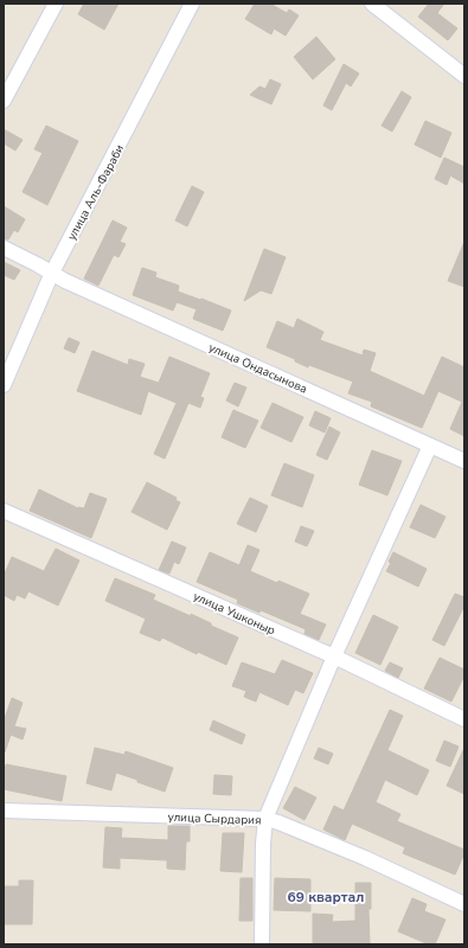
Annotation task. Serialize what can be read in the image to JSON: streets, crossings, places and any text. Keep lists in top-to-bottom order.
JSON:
{
  "streets": {
    "street": [
      "улица Аль-Фараби",
      "улица Ондасынова",
      "улица Ушконыр",
      "улица Сырдария"
    ]
  },
  "crossings": [
    ["улица Аль-Фараби", "улица Ондасынова"]
  ],
  "districts": ["69 квартал"]
}
